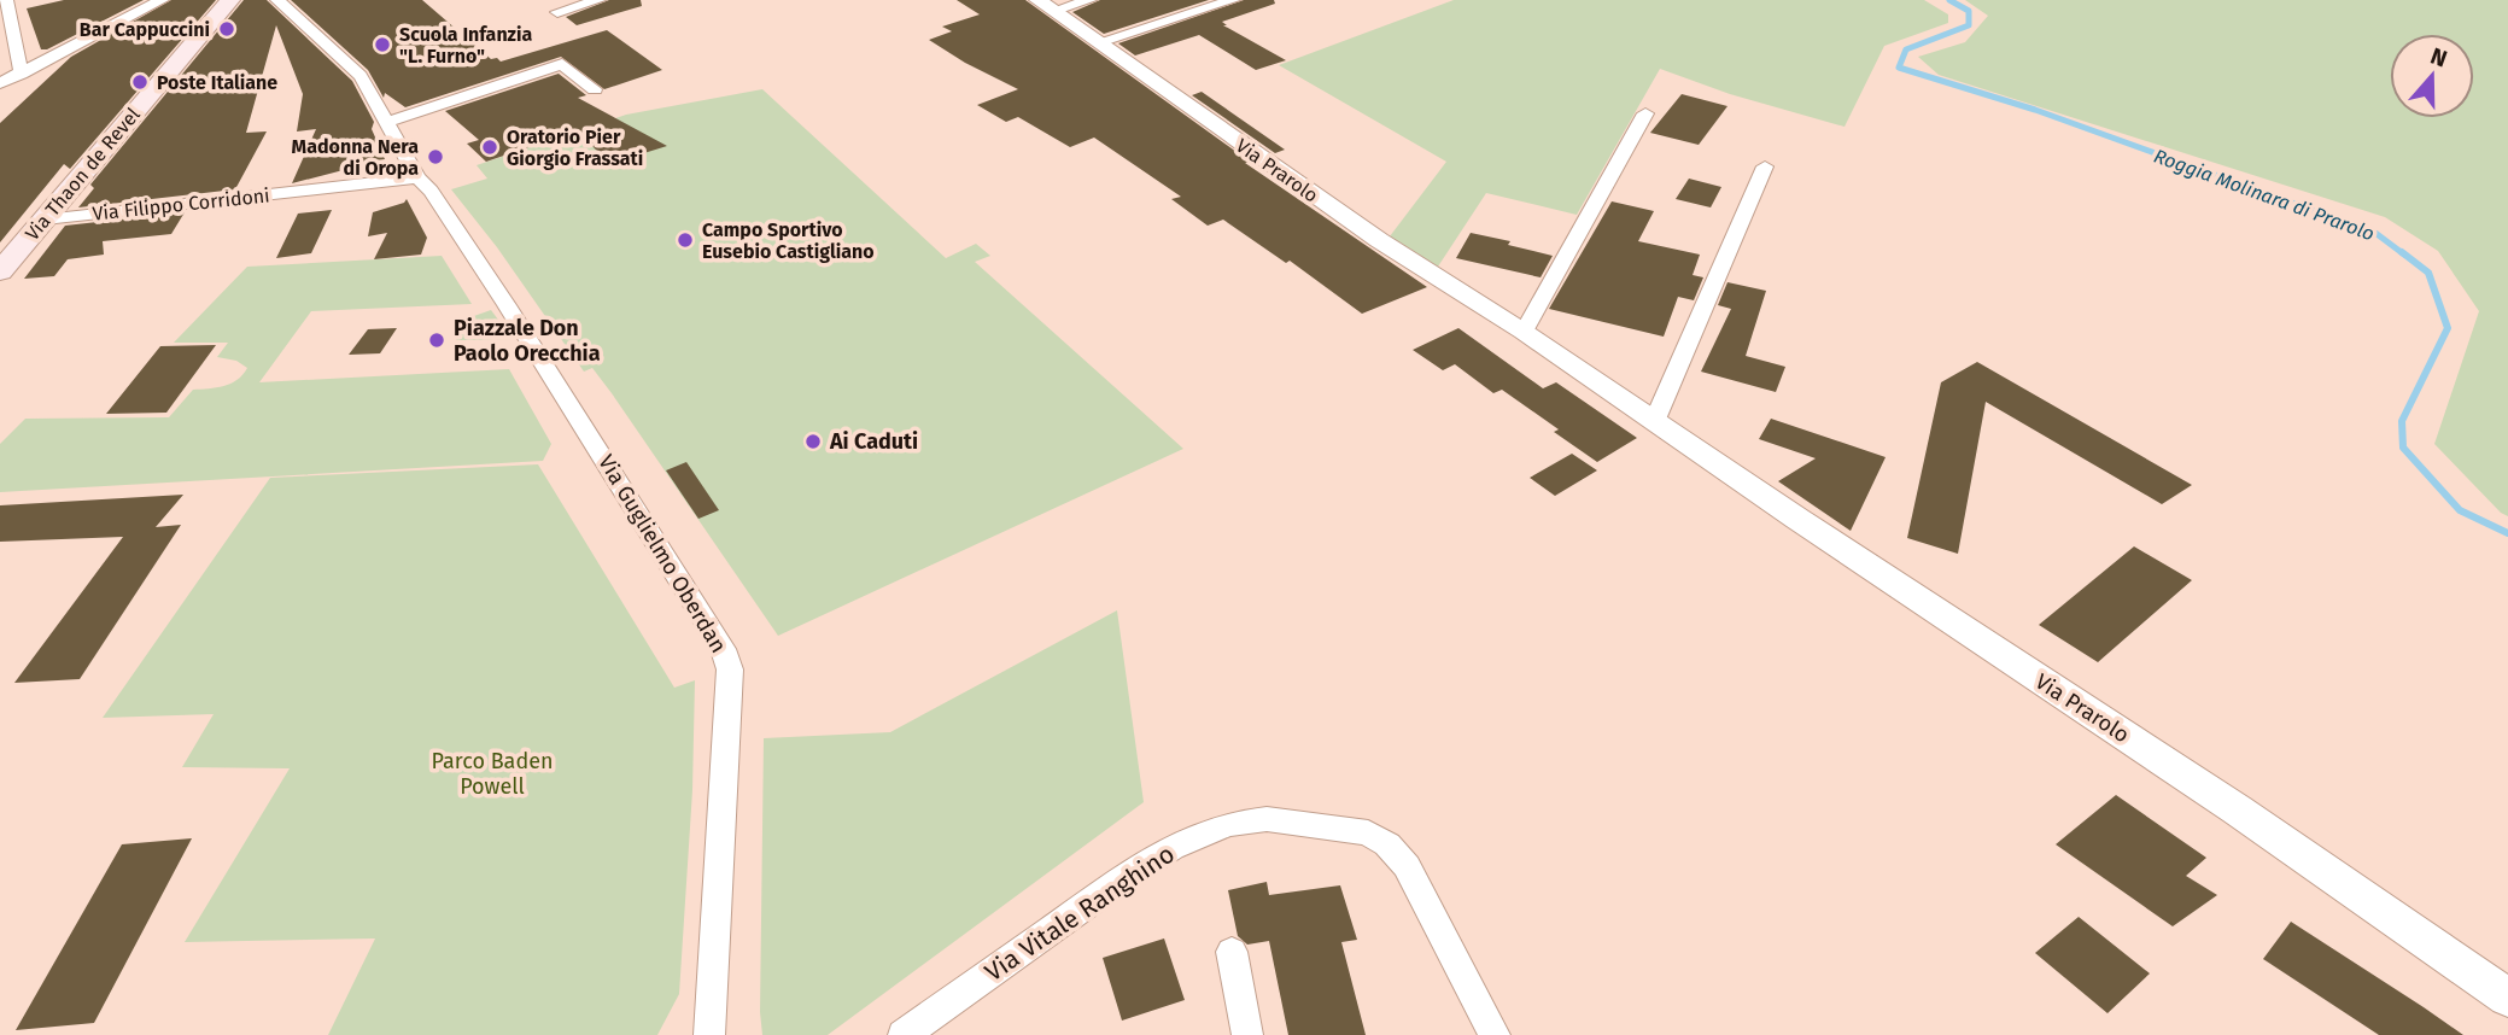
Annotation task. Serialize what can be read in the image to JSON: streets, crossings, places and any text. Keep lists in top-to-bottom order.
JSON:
{
  "streets": {
    "main road": ["Via Thaon de Revel"],
    "street": [
      "Via Prarolo",
      "Via Filippo Corridoni",
      "Via Guglielmo Oberdan",
      "Via Vitale Ranghino"
    ]
  },
  "crossings": [
    ["Via Thaon de Revel", "Via Filippo Corridoni"],
    ["Via Filippo Corridoni", "Via Guglielmo Oberdan"]
  ],
  "water": ["Roggia Molinara di Prarolo"],
  "parks": ["Parco Baden Powell"],
  "places": [
    "Bar Cappuccini",
    "Scuola Infanzia \"L. Furno\"",
    "Poste Italiane",
    "Oratorio Pier Giorgio Frassati",
    "Madonna Nera di Oropa",
    "Campo Sportivo Eusebio Castigliano",
    "Piazzale Don Paolo Orecchia",
    "Ai Caduti"
  ],
  "north": "top"
}
